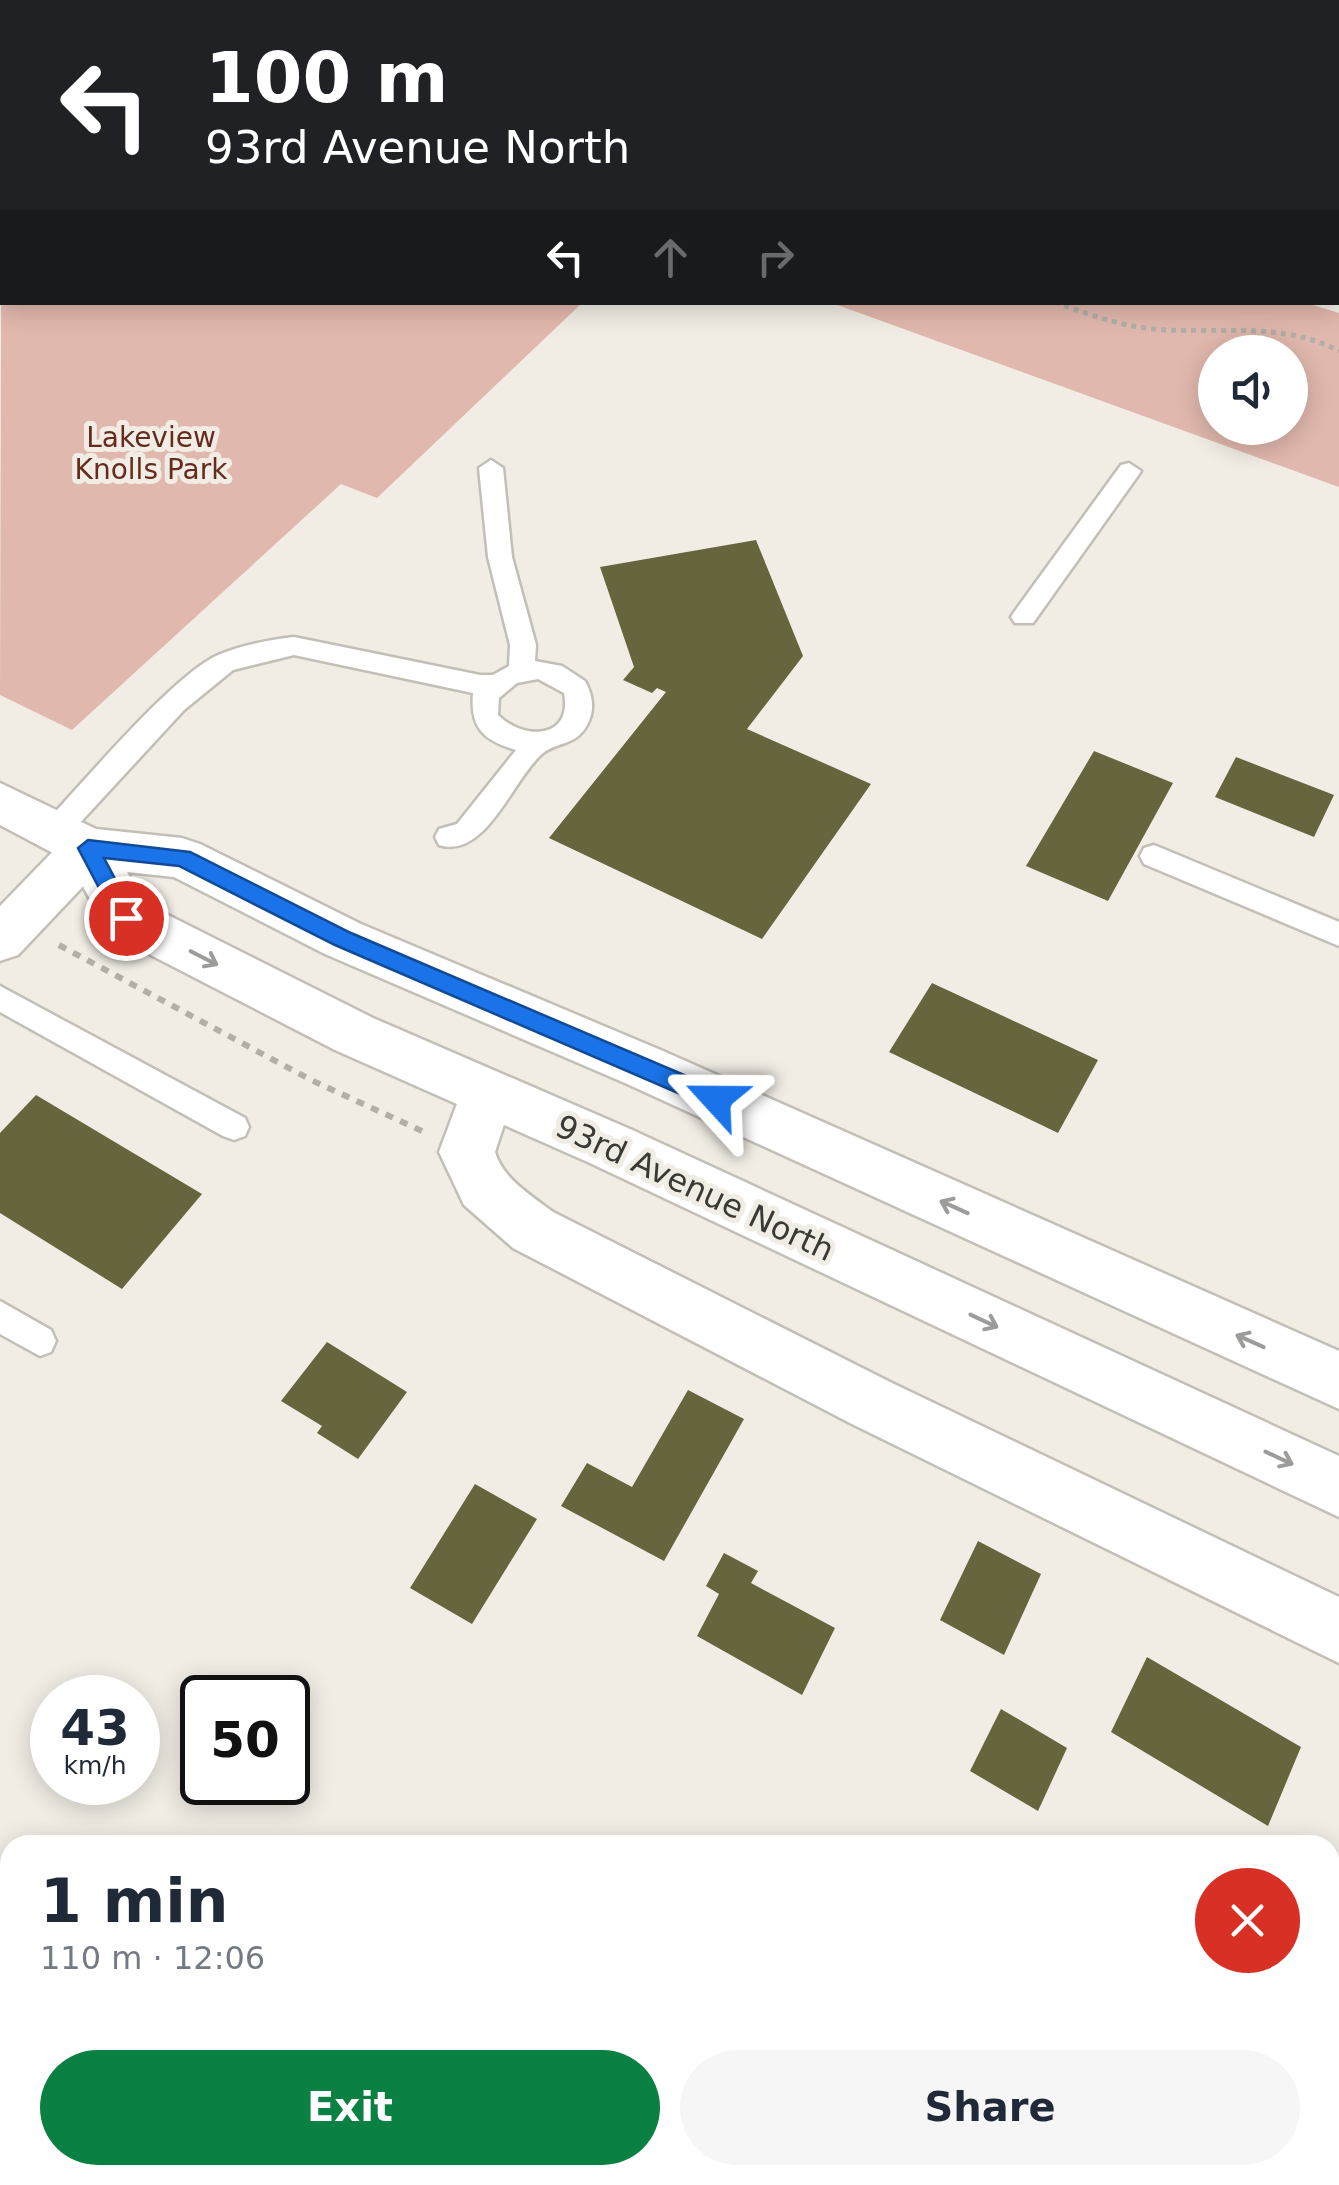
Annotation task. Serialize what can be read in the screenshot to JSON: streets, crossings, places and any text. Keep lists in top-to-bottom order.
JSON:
{
  "streets": {
    "main road": ["93rd Avenue North"]
  },
  "parks": ["Lakeview Knolls Park"],
  "page": {
    "turn": ["100 m", "93rd Avenue North"],
    "speed": "43 km/h",
    "limit": "50",
    "heading": ["1 min", "110 m · 12:06"],
    "buttons": ["Exit", "Share"]
  }
}
